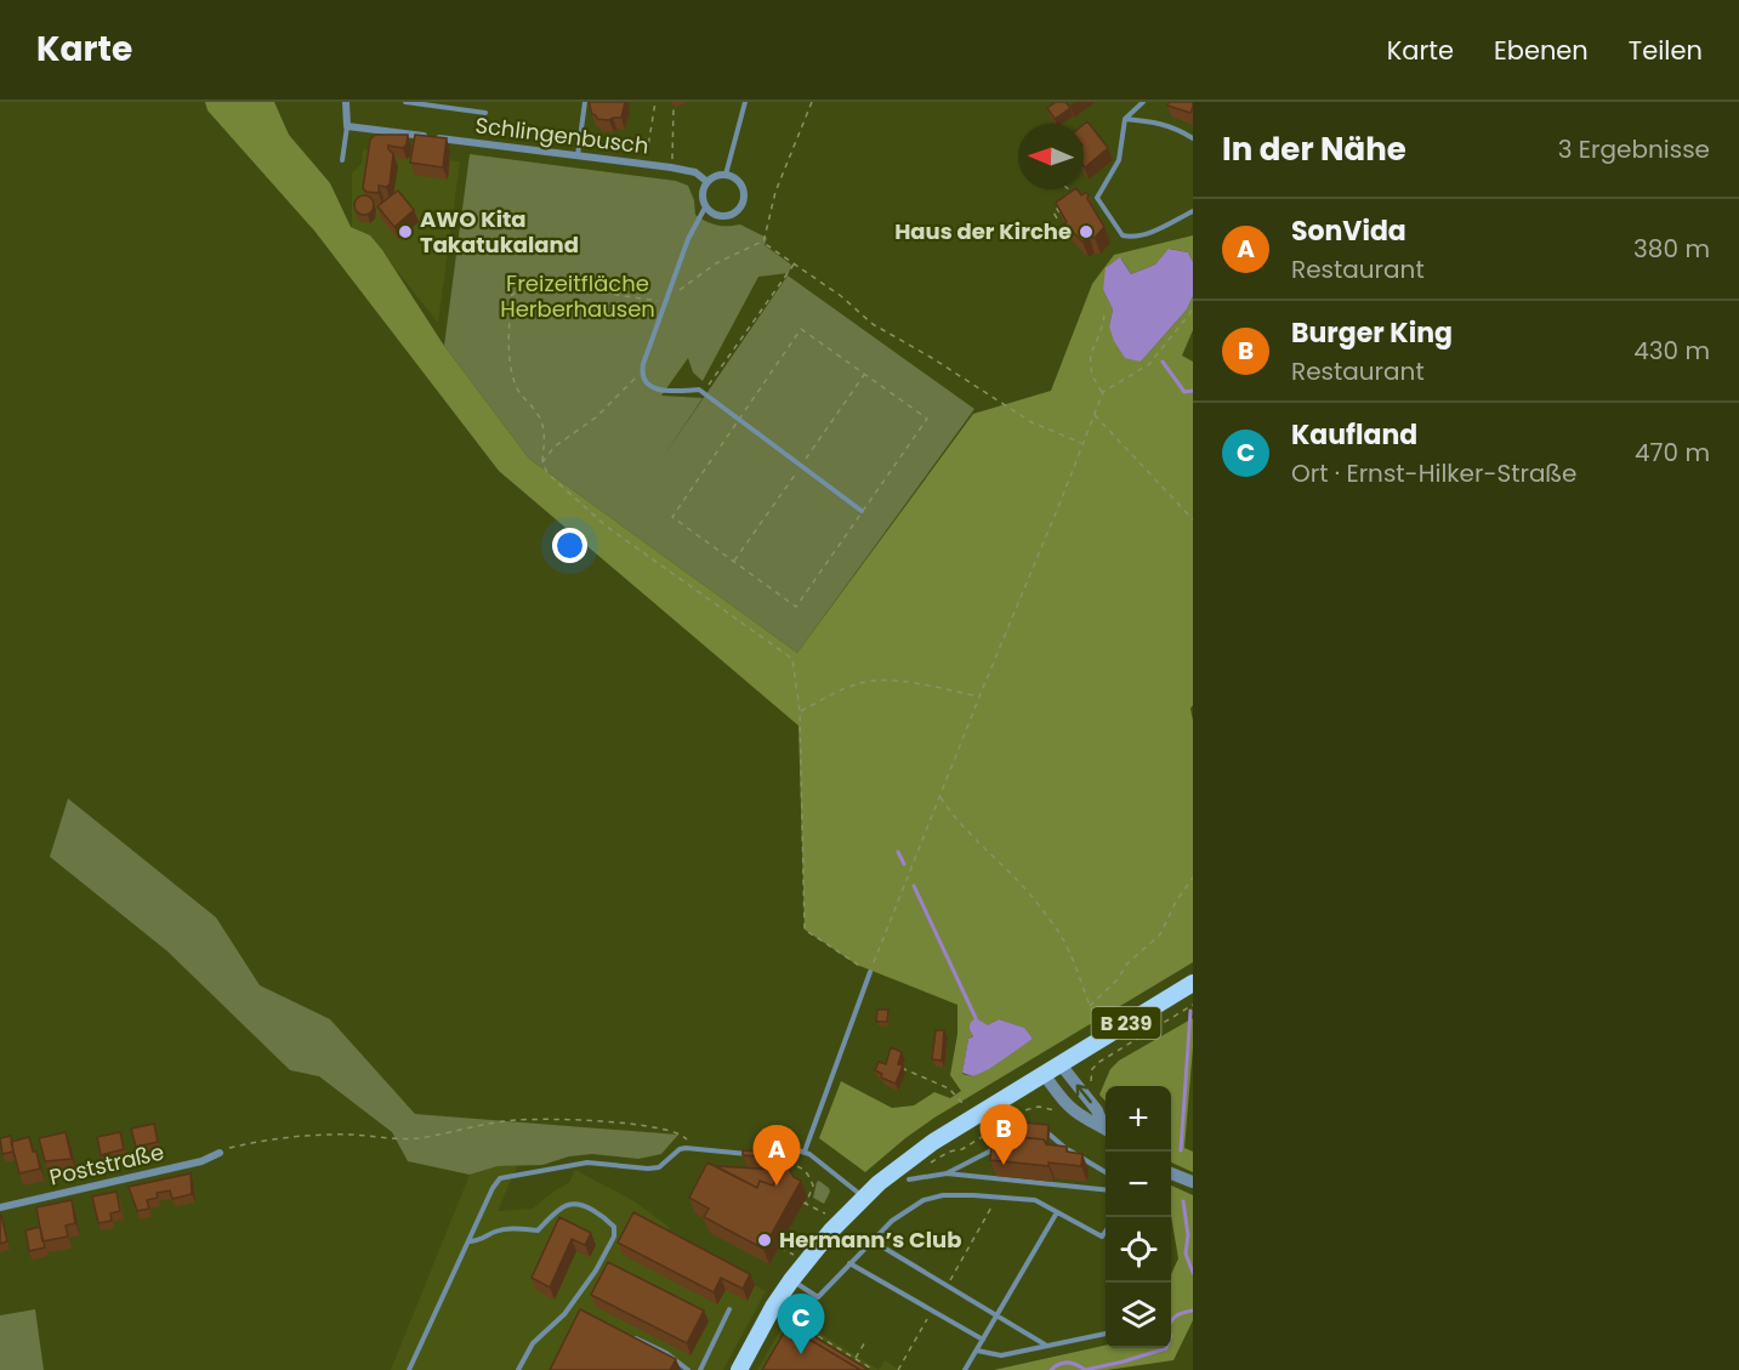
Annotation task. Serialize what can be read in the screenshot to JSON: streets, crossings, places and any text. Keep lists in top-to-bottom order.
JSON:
{
  "streets": {
    "main road": ["B 239"],
    "street": ["Schlingenbusch", "Poststraße"]
  },
  "parks": ["Freizeitfläche Herberhausen"],
  "places": ["AWO Kita Takatukaland", "Haus der Kirche", "Hermann’s Club"],
  "north": "left",
  "page": {
    "header": "Karte",
    "nav": ["Karte", "Ebenen", "Teilen"],
    "heading": ["In der Nähe", "3 Ergebnisse"],
    "list": [
      {
        "mark": "A",
        "name": "SonVida",
        "note": "Restaurant",
        "value": "380 m"
      },
      {
        "mark": "B",
        "name": "Burger King",
        "note": "Restaurant",
        "value": "430 m"
      },
      {
        "mark": "C",
        "name": "Kaufland",
        "note": "Ort · Ernst-Hilker-Straße",
        "value": "470 m"
      }
    ],
    "map_buttons": ["+", "−"],
    "pins": ["B", "A", "C"]
  }
}
